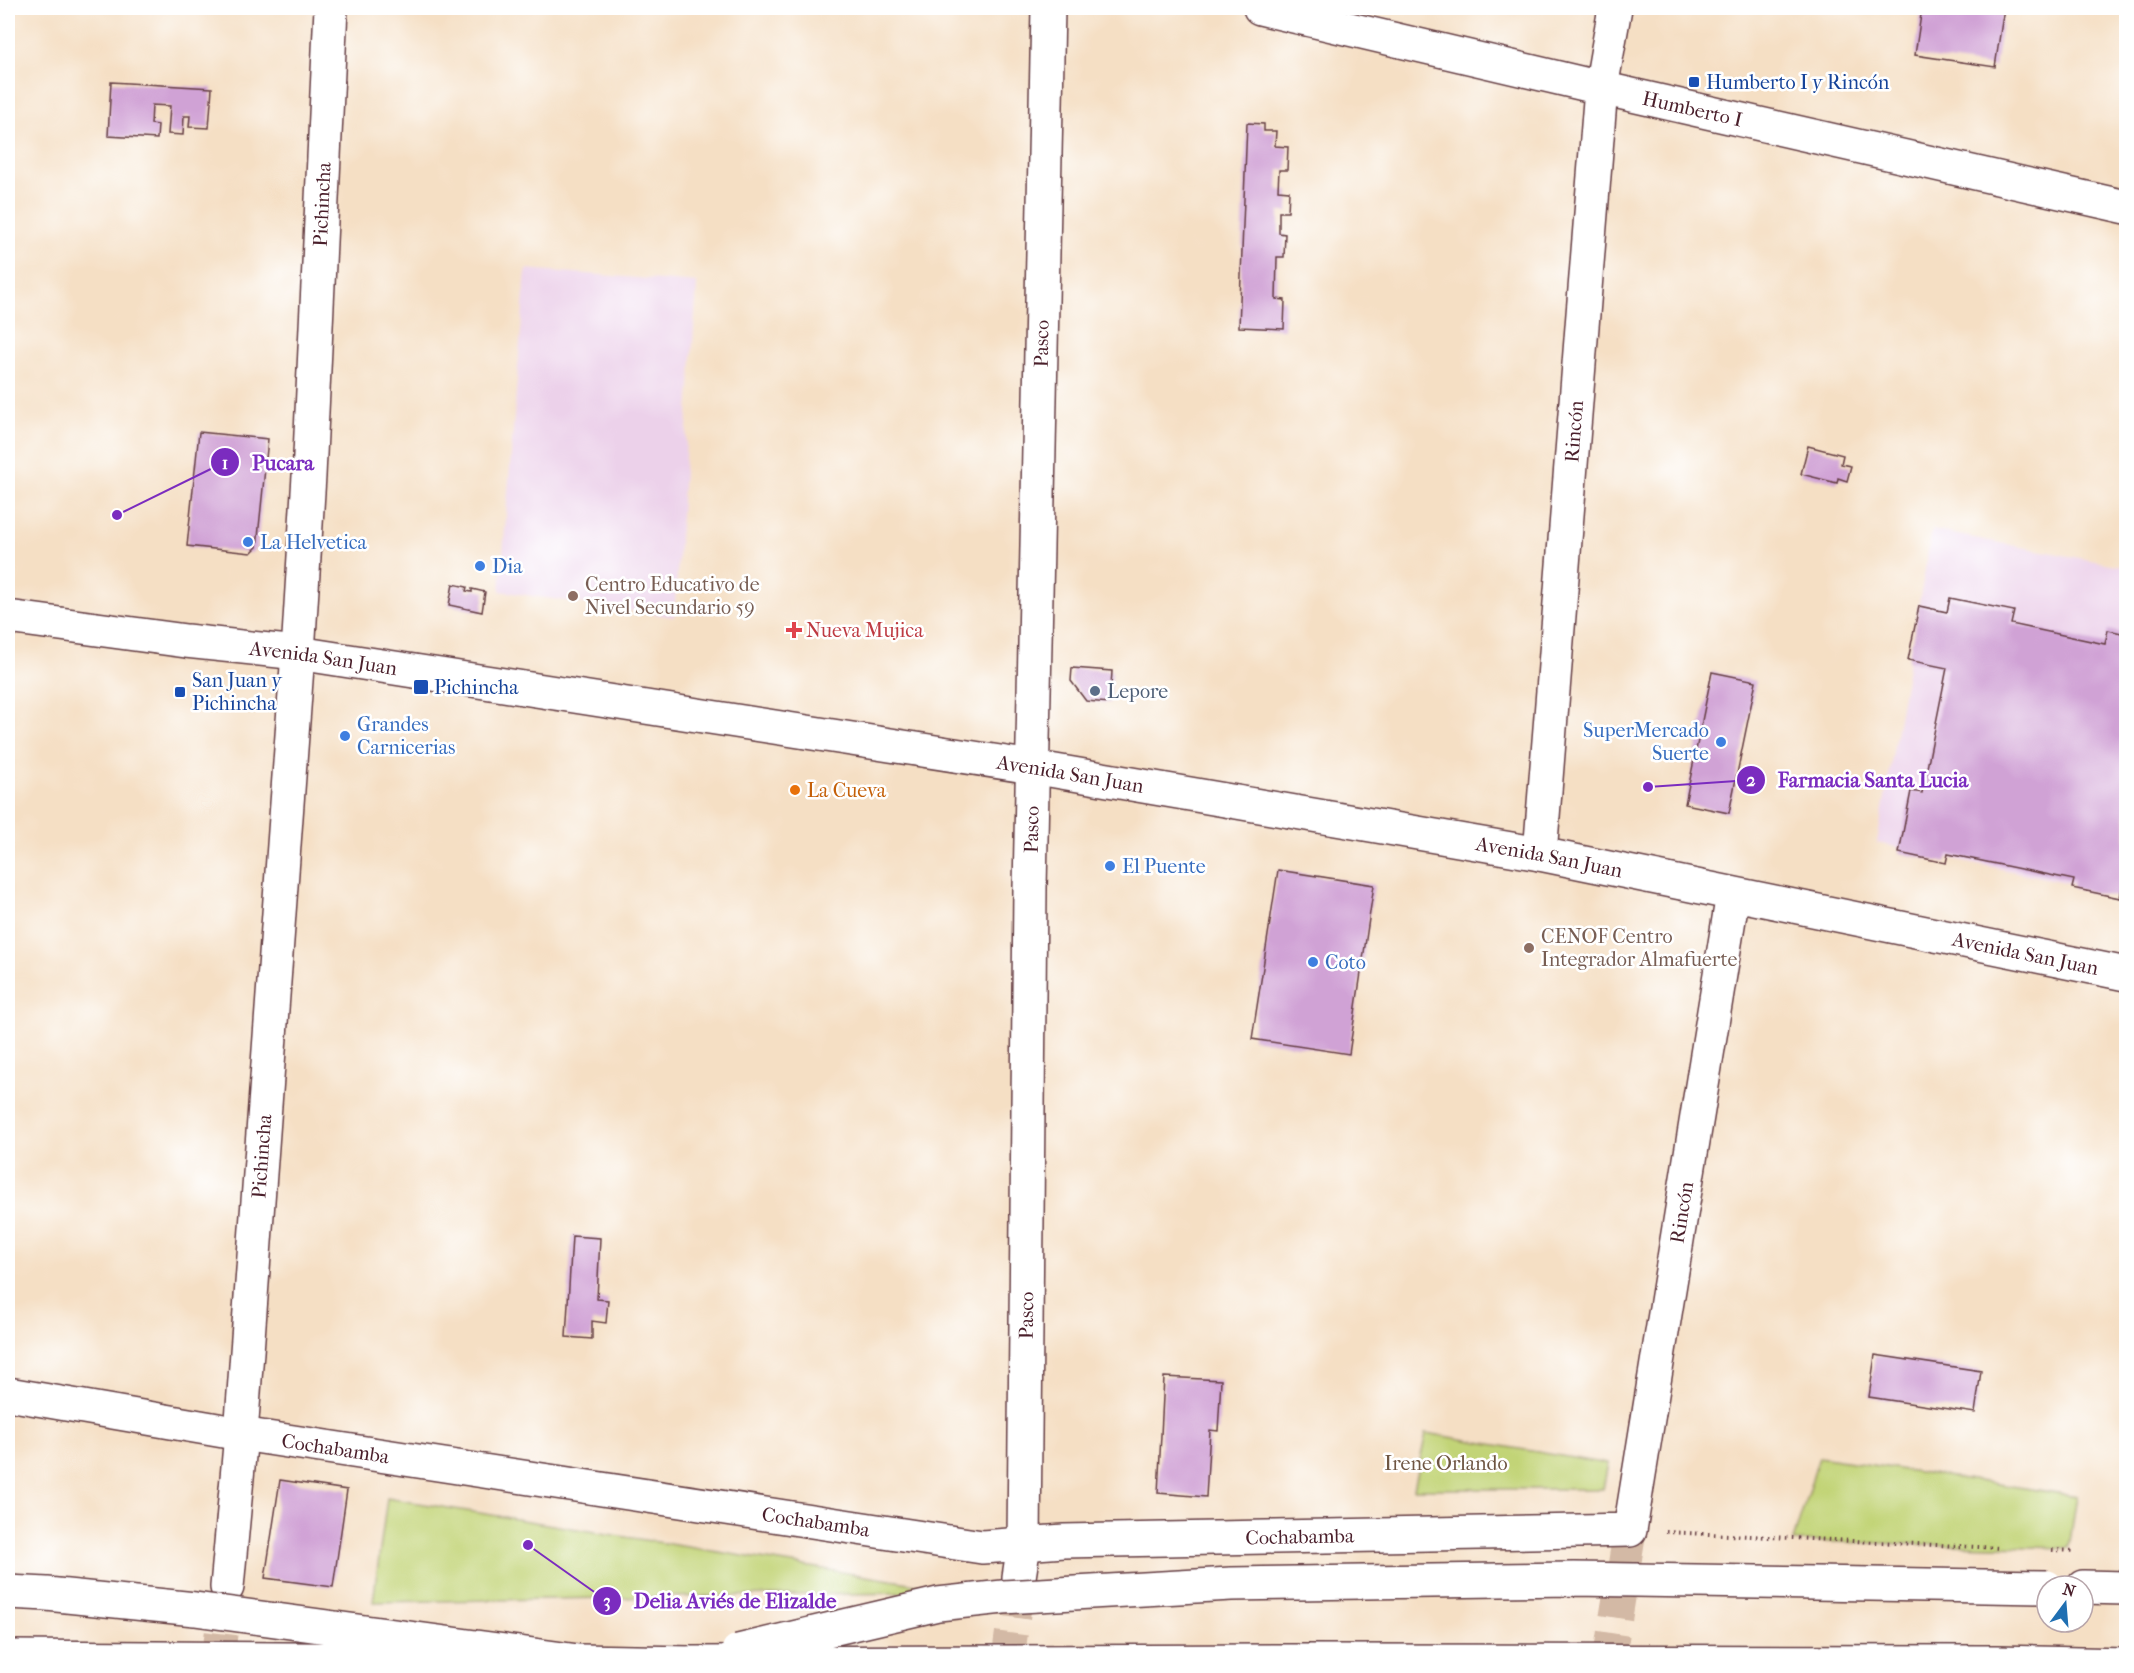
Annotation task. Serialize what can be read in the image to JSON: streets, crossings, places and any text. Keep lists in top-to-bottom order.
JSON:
{
  "streets": {
    "main road": [
      "Humberto I",
      "Pichincha",
      "Pasco",
      "Rincón",
      "Avenida San Juan",
      "Cochabamba"
    ]
  },
  "crossings": [
    ["Humberto I", "Rincón"],
    ["Pichincha", "Avenida San Juan"],
    ["Pichincha", "Cochabamba"],
    ["Pasco", "Avenida San Juan"],
    ["Pasco", "Cochabamba"],
    ["Rincón", "Avenida San Juan"],
    ["Rincón", "Cochabamba"]
  ],
  "parks": ["Irene Orlando"],
  "places": {
    "transit": ["Humberto I y Rincón", "Pichincha", "San Juan y Pichincha"],
    "other": [
      "Pucara",
      "La Helvetica",
      "Dia",
      "Centro Educativo de Nivel Secundario 59",
      "Lepore",
      "Grandes Carnicerias",
      "SuperMercado Suerte",
      "Farmacia Santa Lucia",
      "La Cueva",
      "El Puente",
      "CENOF Centro Integrador Almafuerte",
      "Coto",
      "Delia Aviés de Elizalde"
    ],
    "health": ["Nueva Mujica"]
  },
  "north": "top"
}
